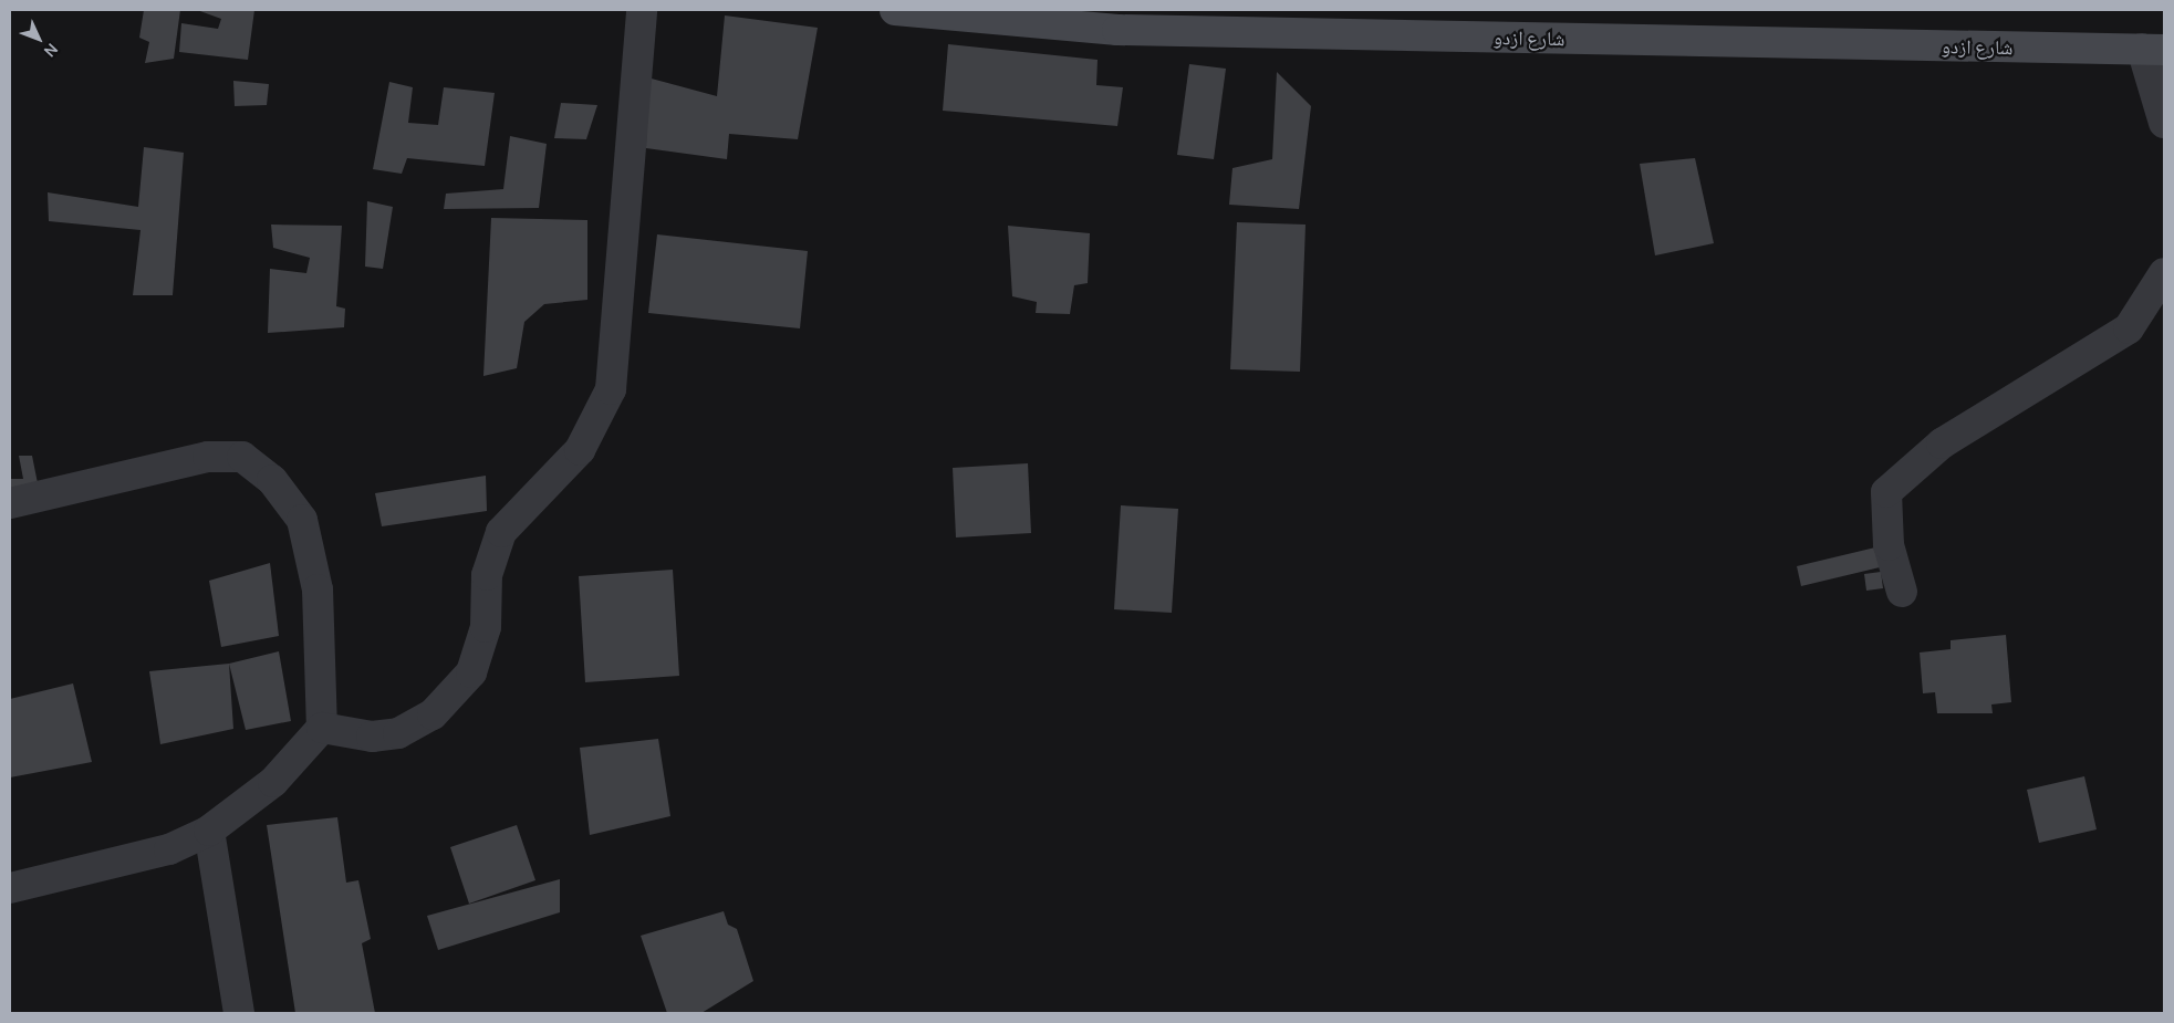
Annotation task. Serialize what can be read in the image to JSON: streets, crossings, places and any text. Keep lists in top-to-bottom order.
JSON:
{
  "streets": {
    "street": ["شارع ازدو"]
  },
  "north": "bottom right"
}
